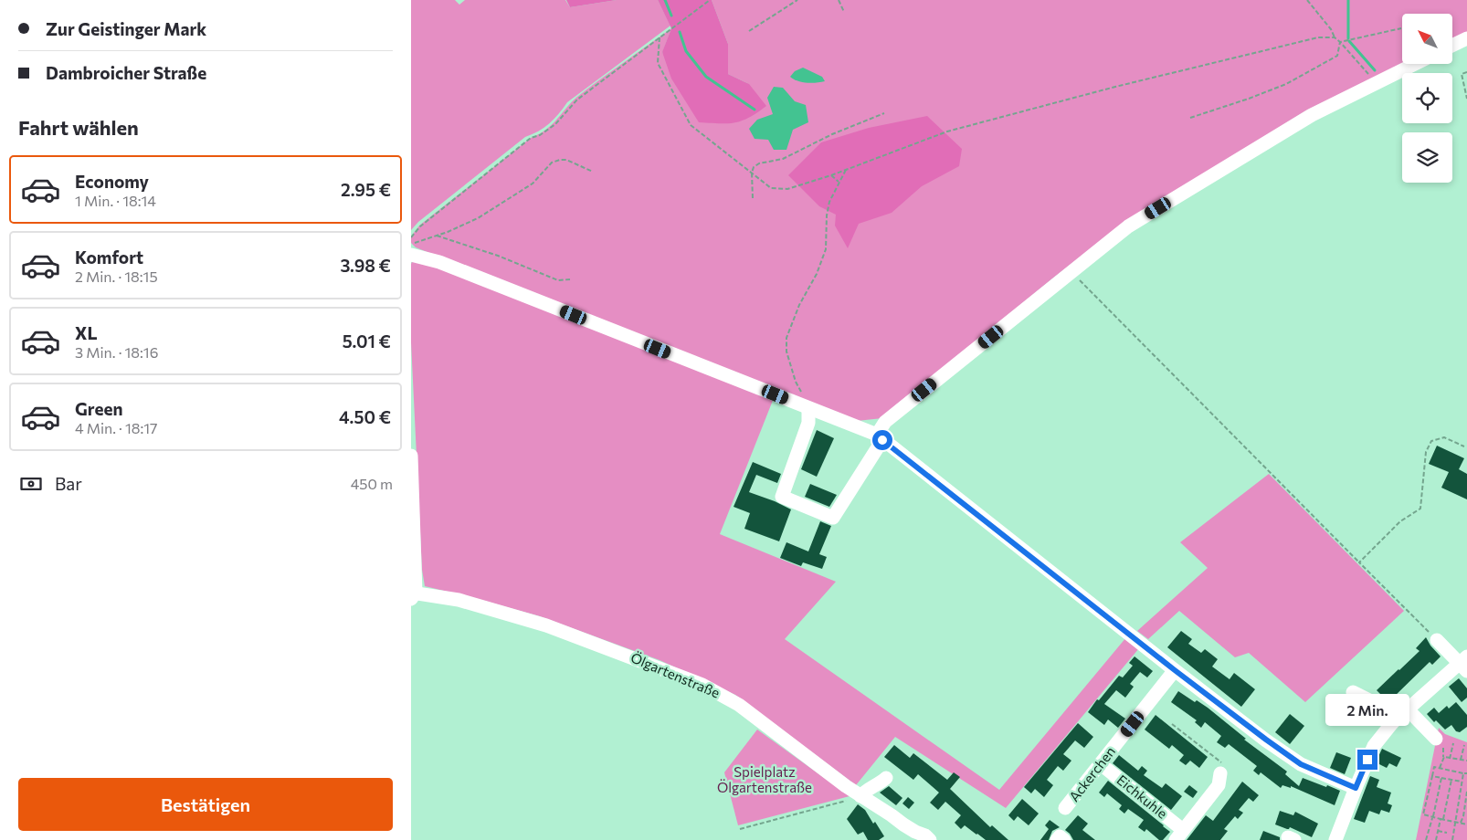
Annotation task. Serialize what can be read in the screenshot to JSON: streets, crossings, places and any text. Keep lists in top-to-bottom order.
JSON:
{
  "streets": {
    "street": ["Ölgartenstraße", "Ackerchen", "Eichkuhle"]
  },
  "crossings": [
    ["Ackerchen", "Eichkuhle"]
  ],
  "parks": ["Spielplatz Ölgartenstraße"],
  "north": "top left",
  "page": {
    "banner": ["Zur Geistinger Mark", "Dambroicher Straße"],
    "heading": "Fahrt wählen",
    "list": [
      {
        "name": "Economy",
        "note": "1 Min. · 18:14",
        "value": "2.95 €"
      },
      {
        "name": "Komfort",
        "note": "2 Min. · 18:15",
        "value": "3.98 €"
      },
      {
        "name": "XL",
        "note": "3 Min. · 18:16",
        "value": "5.01 €"
      },
      {
        "name": "Green",
        "note": "4 Min. · 18:17",
        "value": "4.50 €"
      }
    ],
    "pay": ["Bar", "450 m"],
    "bubble": "2 Min.",
    "buttons": "Bestätigen"
  }
}
